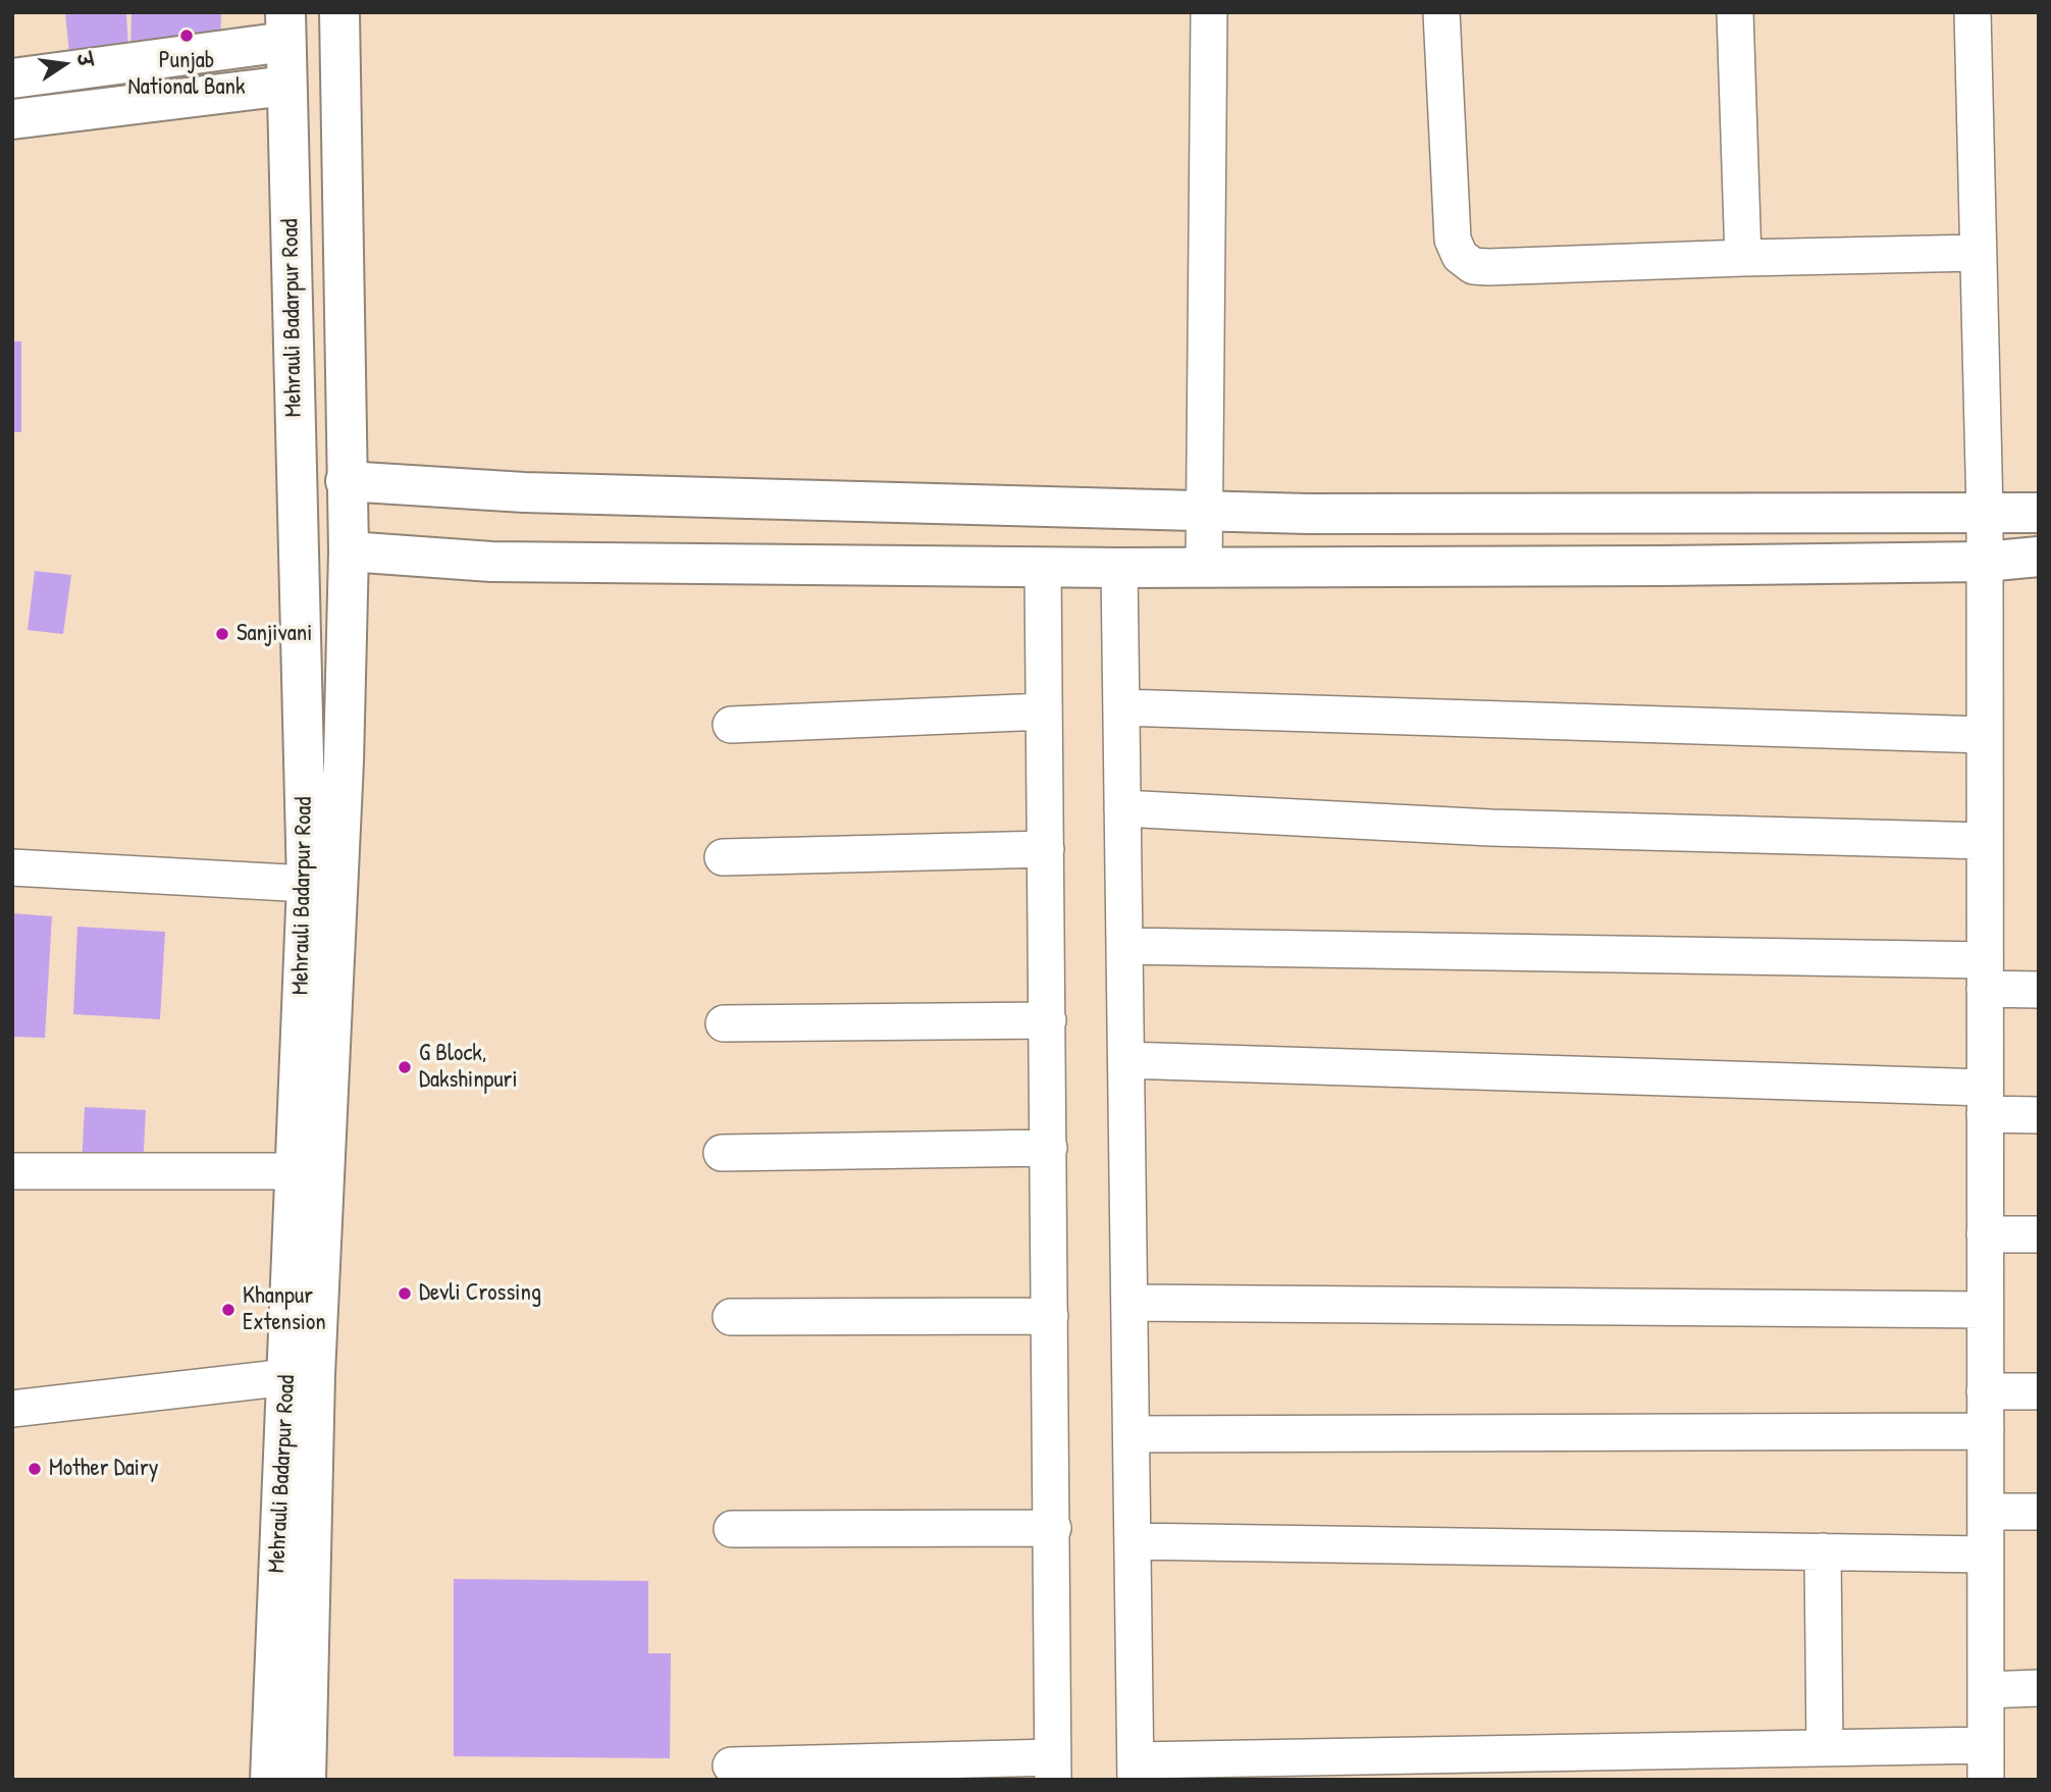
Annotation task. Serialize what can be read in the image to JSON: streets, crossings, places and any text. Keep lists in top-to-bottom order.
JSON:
{
  "streets": {
    "street": ["Mehrauli Badarpur Road"]
  },
  "places": [
    "Punjab National Bank",
    "Sanjivani",
    "G Block, Dakshinpuri",
    "Devli Crossing",
    "Khanpur Extension",
    "Mother Dairy"
  ],
  "north": "right"
}
